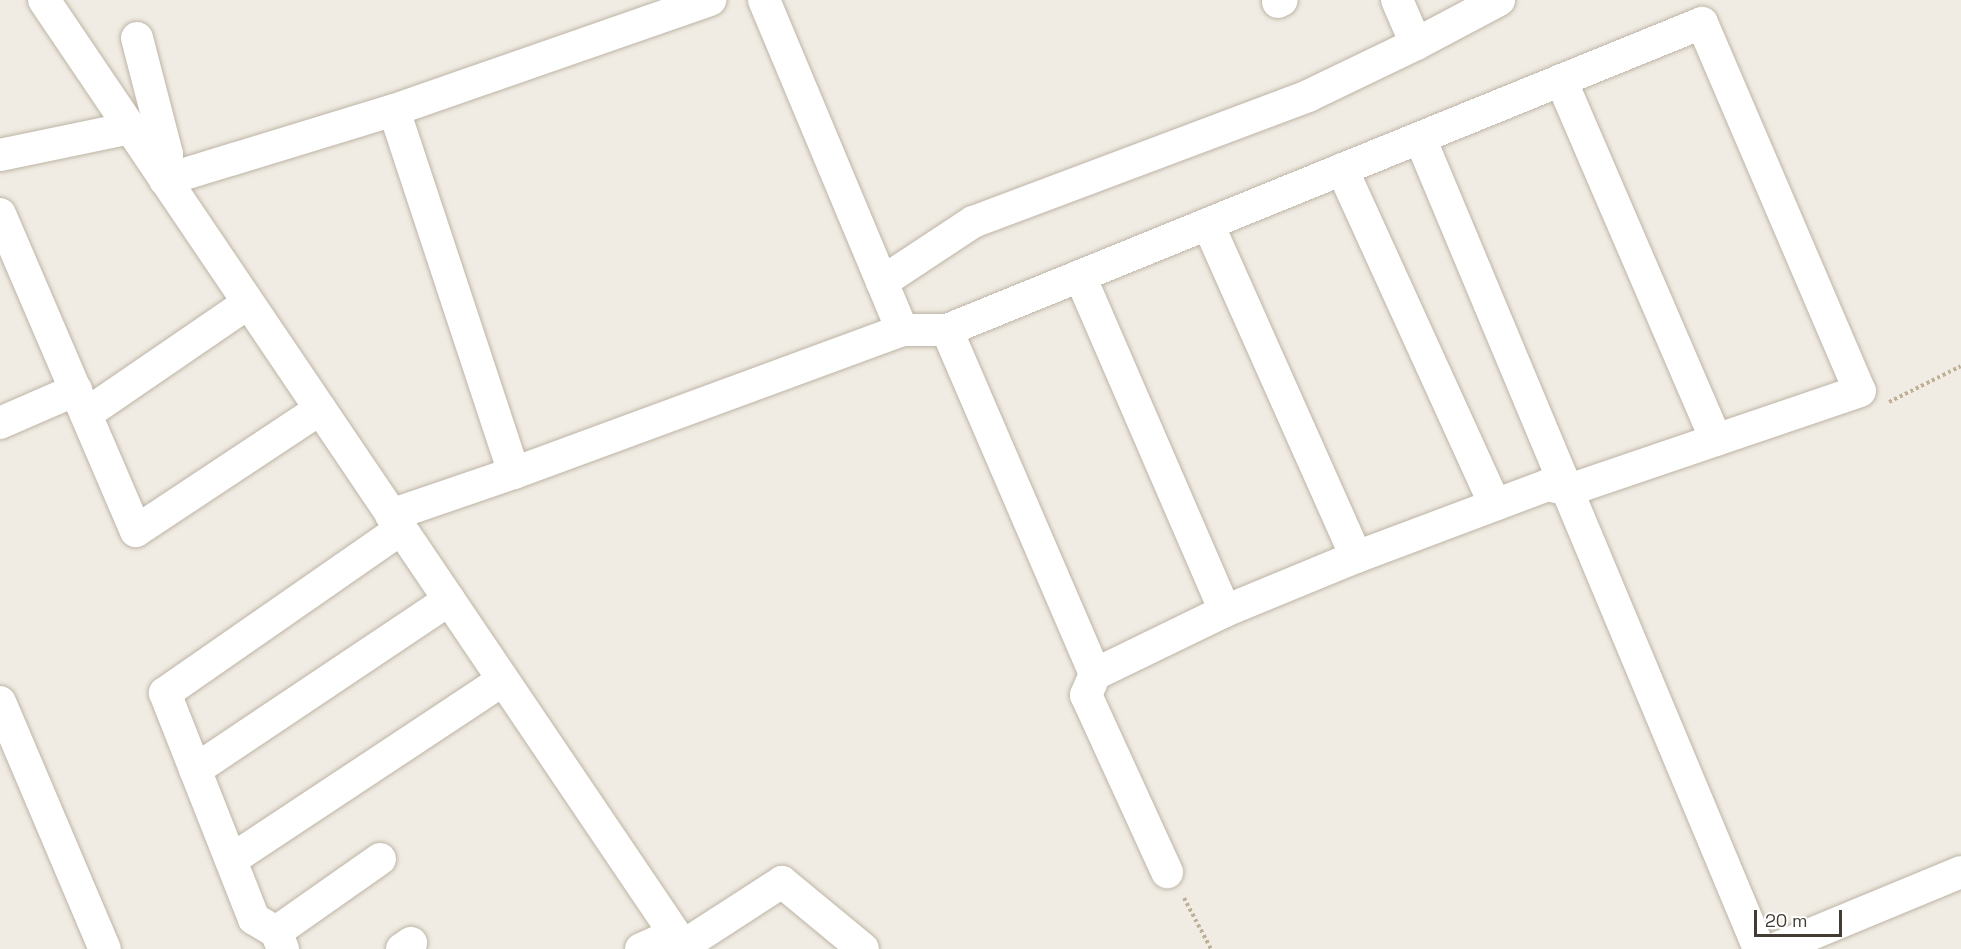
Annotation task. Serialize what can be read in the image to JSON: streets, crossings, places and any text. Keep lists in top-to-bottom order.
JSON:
{
  "scale_bar": "20 m"
}
